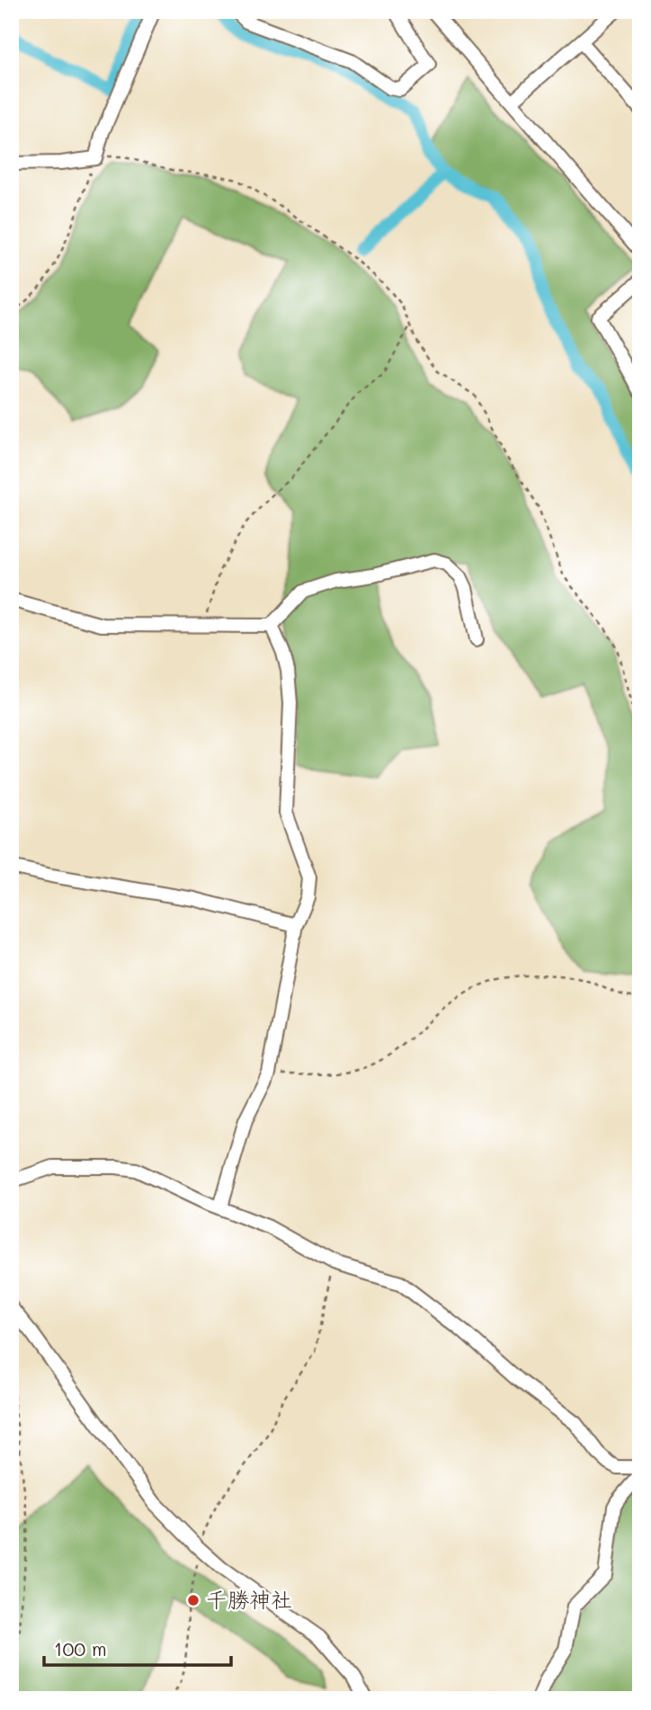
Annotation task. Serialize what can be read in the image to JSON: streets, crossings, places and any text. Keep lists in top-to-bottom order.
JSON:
{
  "places": ["千勝神社"],
  "scale_bar": "100 m"
}
